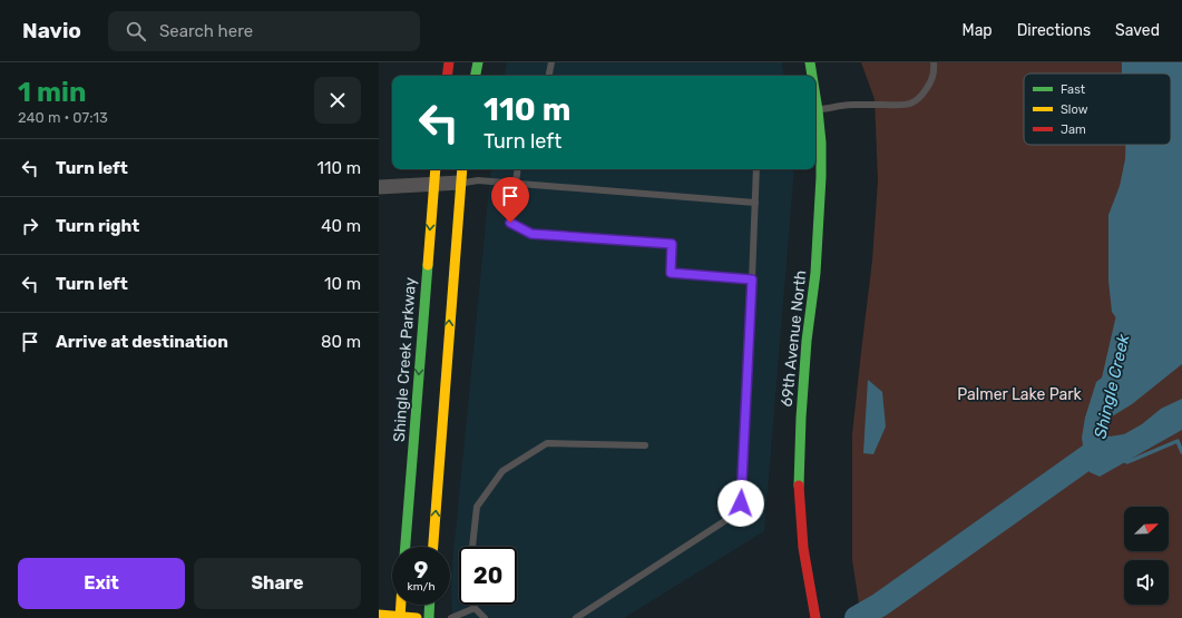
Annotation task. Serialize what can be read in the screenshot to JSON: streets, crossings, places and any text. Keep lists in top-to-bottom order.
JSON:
{
  "streets": {
    "street": ["69th Avenue North", "Shingle Creek Parkway"]
  },
  "water": ["Shingle Creek"],
  "parks": ["Palmer Lake Park"],
  "legend": ["Fast", "Slow", "Jam"],
  "north": "top right",
  "page": {
    "header": "Navio",
    "search": "Search here",
    "nav": ["Map", "Directions", "Saved"],
    "heading": ["1 min", "240 m · 07:13"],
    "turn": ["110 m", "Turn left"],
    "list": [
      {
        "name": "Turn left",
        "value": "110 m"
      },
      {
        "name": "Turn right",
        "value": "40 m"
      },
      {
        "name": "Turn left",
        "value": "10 m"
      },
      {
        "name": "Arrive at destination",
        "value": "80 m"
      }
    ],
    "speed": "9 km/h",
    "limit": "20",
    "buttons": ["Exit", "Share"]
  }
}
